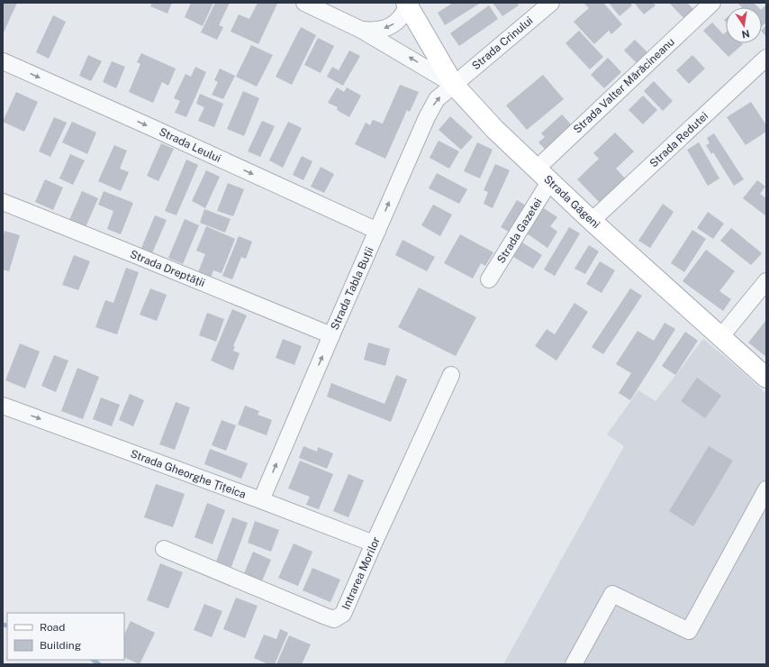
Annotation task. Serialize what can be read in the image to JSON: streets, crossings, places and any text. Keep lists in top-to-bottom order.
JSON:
{
  "streets": {
    "main road": ["Strada Găgeni"],
    "street": [
      "Strada Crinului",
      "Strada Valter Mărăcineanu",
      "Strada Redutei",
      "Strada Leului",
      "Strada Gazetei",
      "Strada Dreptății",
      "Strada Tabla Buții",
      "Strada Gheorghe Țițeica",
      "Intrarea Morilor"
    ]
  },
  "crossings": [
    ["Strada Crinului", "Strada Găgeni"],
    ["Strada Crinului", "Strada Tabla Buții"],
    ["Strada Valter Mărăcineanu", "Strada Găgeni"],
    ["Strada Valter Mărăcineanu", "Strada Gazetei"],
    ["Strada Redutei", "Strada Găgeni"],
    ["Strada Leului", "Strada Tabla Buții"],
    ["Strada Găgeni", "Strada Gazetei"],
    ["Strada Găgeni", "Strada Tabla Buții"],
    ["Strada Dreptății", "Strada Tabla Buții"],
    ["Strada Tabla Buții", "Strada Gheorghe Țițeica"],
    ["Strada Gheorghe Țițeica", "Intrarea Morilor"]
  ],
  "one_way": ["Strada Leului", "Strada Tabla Buții", "Strada Gheorghe Țițeica"],
  "legend": ["Road", "Building"],
  "north": "bottom"
}
